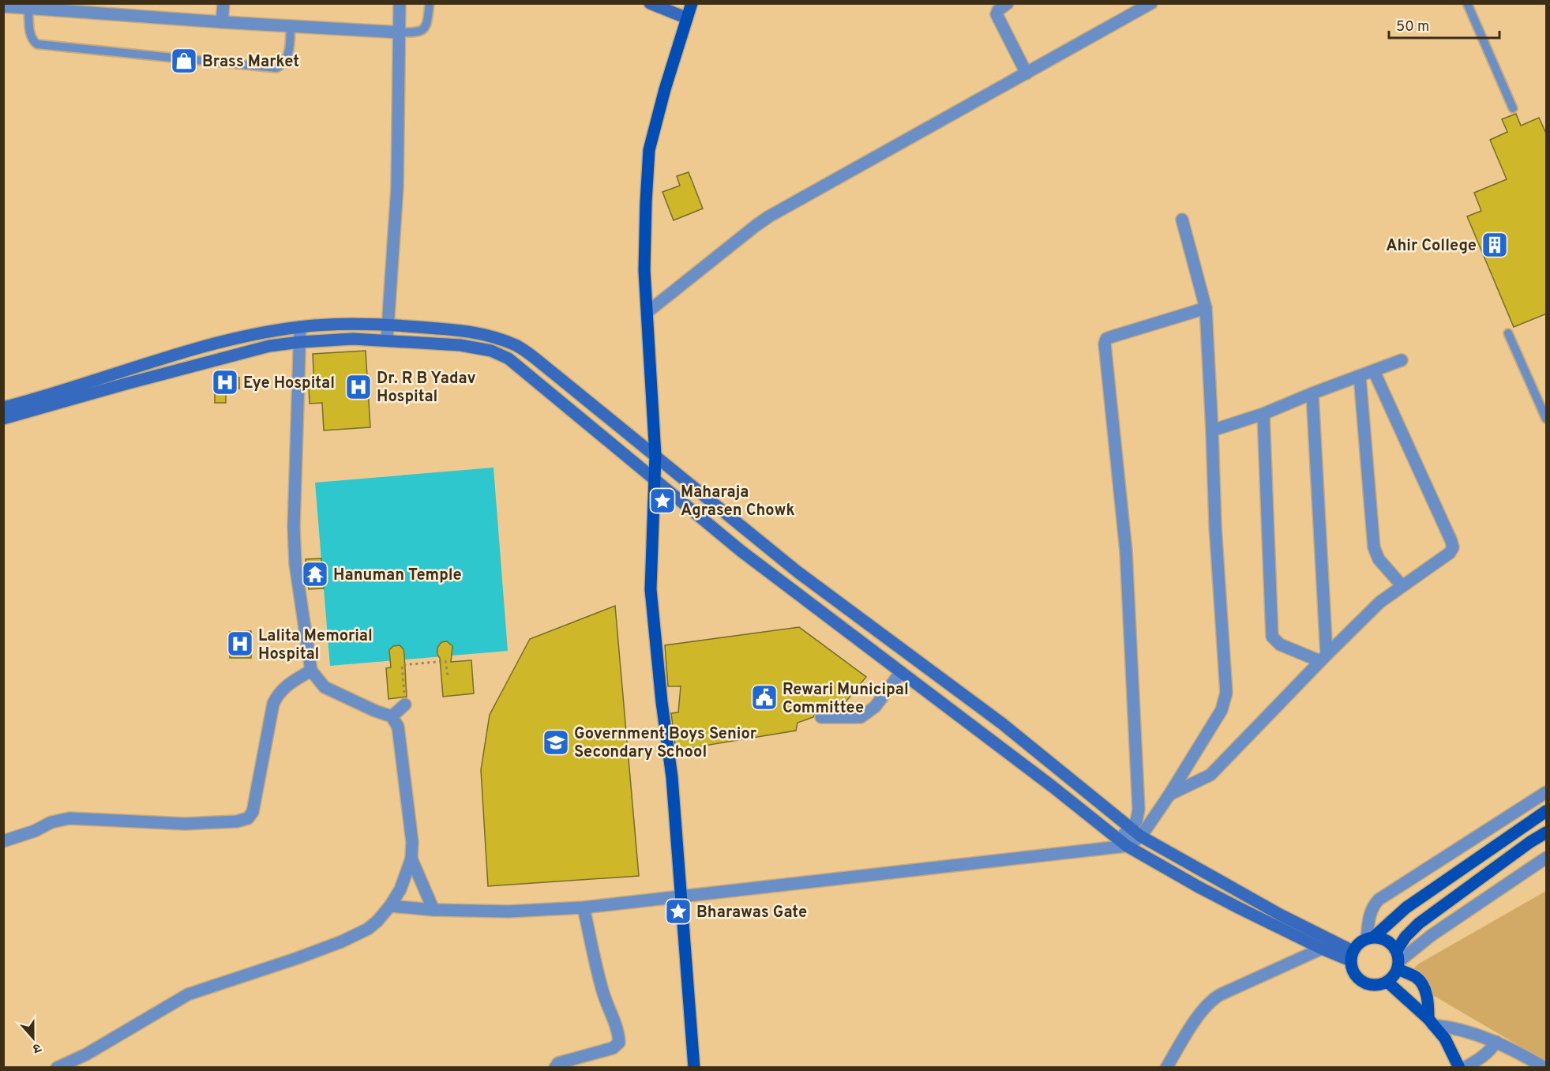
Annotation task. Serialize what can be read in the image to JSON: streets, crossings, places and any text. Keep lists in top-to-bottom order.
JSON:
{
  "places": {
    "shop": ["Brass Market"],
    "building": ["Ahir College"],
    "hospital": ["Eye Hospital", "Dr. R B Yadav Hospital", "Lalita Memorial Hospital"],
    "place": ["Maharaja Agrasen Chowk", "Bharawas Gate"],
    "temple": ["Hanuman Temple"],
    "public building": ["Rewari Municipal Committee"],
    "school or university": ["Government Boys Senior Secondary School"]
  },
  "scale_bar": "50 m",
  "north": "bottom"
}
